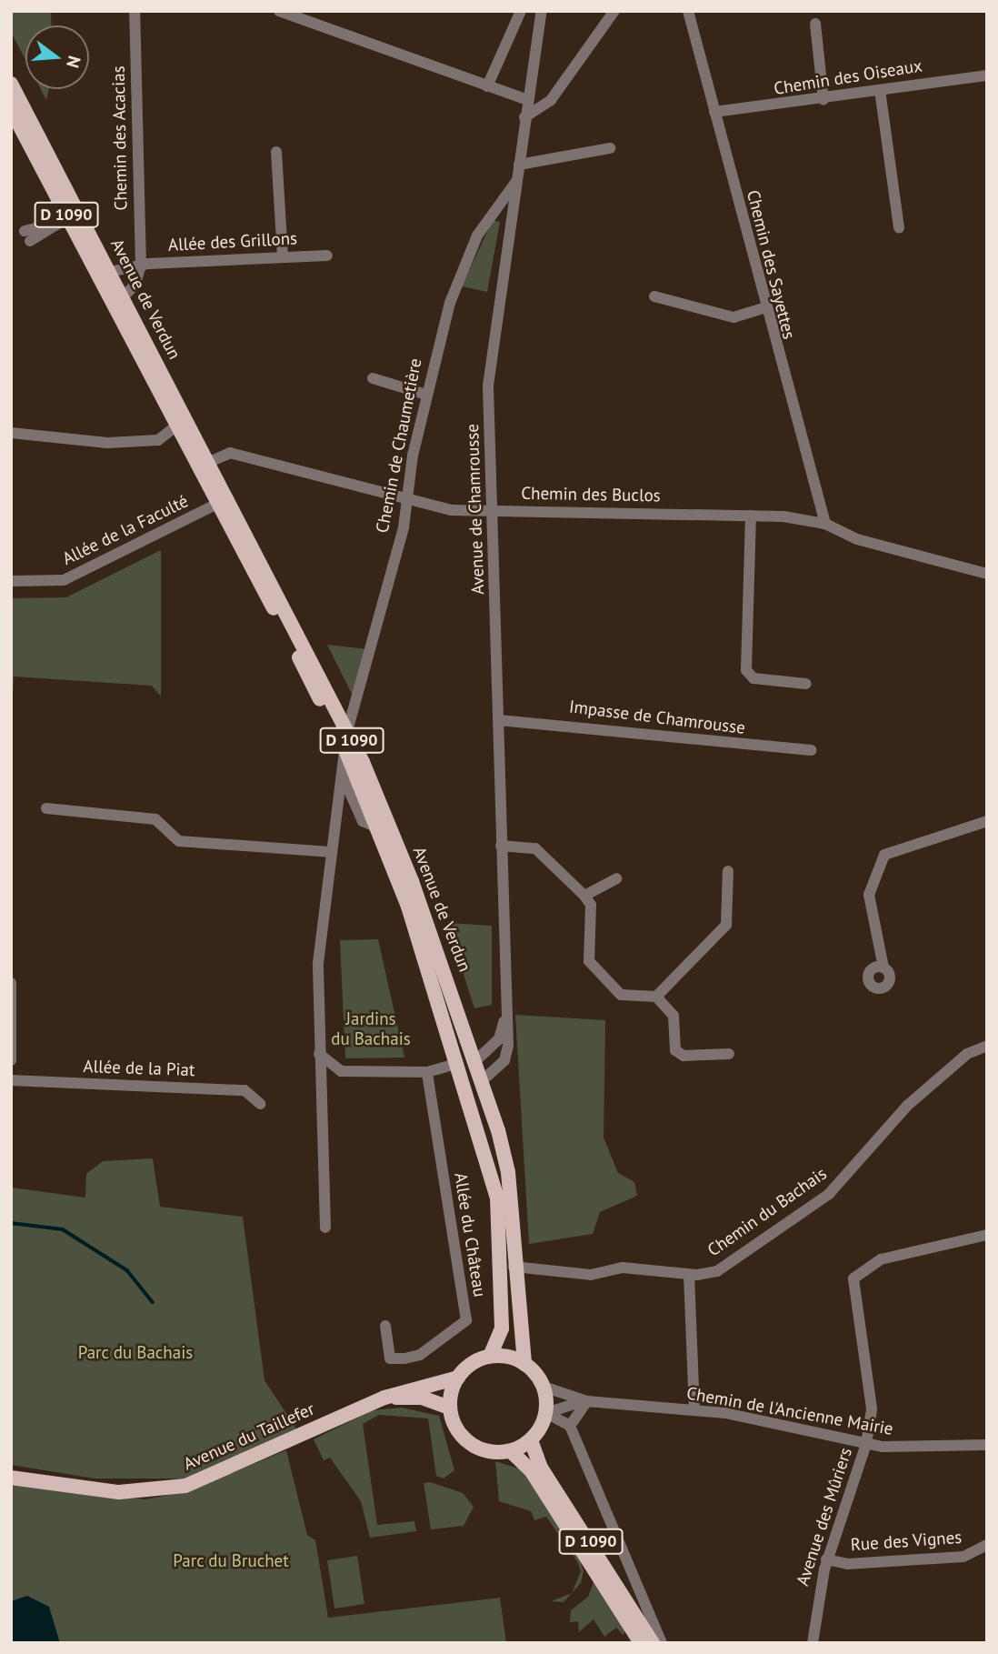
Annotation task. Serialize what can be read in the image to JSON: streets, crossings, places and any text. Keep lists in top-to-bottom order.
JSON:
{
  "streets": {
    "main road": ["D 1090", "Avenue de Verdun", "Avenue du Taillefer"],
    "street": [
      "Chemin des Oiseaux",
      "Chemin des Acacias",
      "Allée des Grillons",
      "Chemin des Sayettes",
      "Chemin de Chaumetière",
      "Chemin des Buclos",
      "Avenue de Chamrousse",
      "Allée de la Faculté",
      "Impasse de Chamrousse",
      "Allée de la Piat",
      "Chemin du Bachais",
      "Allée du Château",
      "Chemin de l'Ancienne Mairie",
      "Avenue des Mûriers",
      "Rue des Vignes"
    ]
  },
  "crossings": [
    ["Chemin des Oiseaux", "Chemin des Sayettes"],
    ["Chemin des Acacias", "Allée des Grillons"],
    ["D 1090", "Avenue de Verdun"],
    ["D 1090", "Chemin de l'Ancienne Mairie"],
    ["D 1090", "Avenue du Taillefer"],
    ["Allée des Grillons", "Avenue de Verdun"],
    ["Chemin des Sayettes", "Chemin des Buclos"],
    ["Avenue de Verdun", "Chemin de Chaumetière"],
    ["Avenue de Verdun", "Chemin des Buclos"],
    ["Avenue de Verdun", "Avenue de Chamrousse"],
    ["Avenue de Verdun", "Allée de la Faculté"],
    ["Avenue de Verdun", "Chemin du Bachais"],
    ["Avenue de Verdun", "Chemin de l'Ancienne Mairie"],
    ["Avenue de Verdun", "Avenue du Taillefer"],
    ["Chemin de Chaumetière", "Chemin des Buclos"],
    ["Chemin de Chaumetière", "Avenue de Chamrousse"],
    ["Chemin des Buclos", "Avenue de Chamrousse"],
    ["Avenue de Chamrousse", "Impasse de Chamrousse"],
    ["Chemin de l'Ancienne Mairie", "Avenue du Taillefer"],
    ["Chemin de l'Ancienne Mairie", "Avenue des Mûriers"],
    ["Avenue des Mûriers", "Rue des Vignes"]
  ],
  "parks": ["Jardins du Bachais", "Parc du Bachais", "Parc du Bruchet"],
  "north": "right"
}
